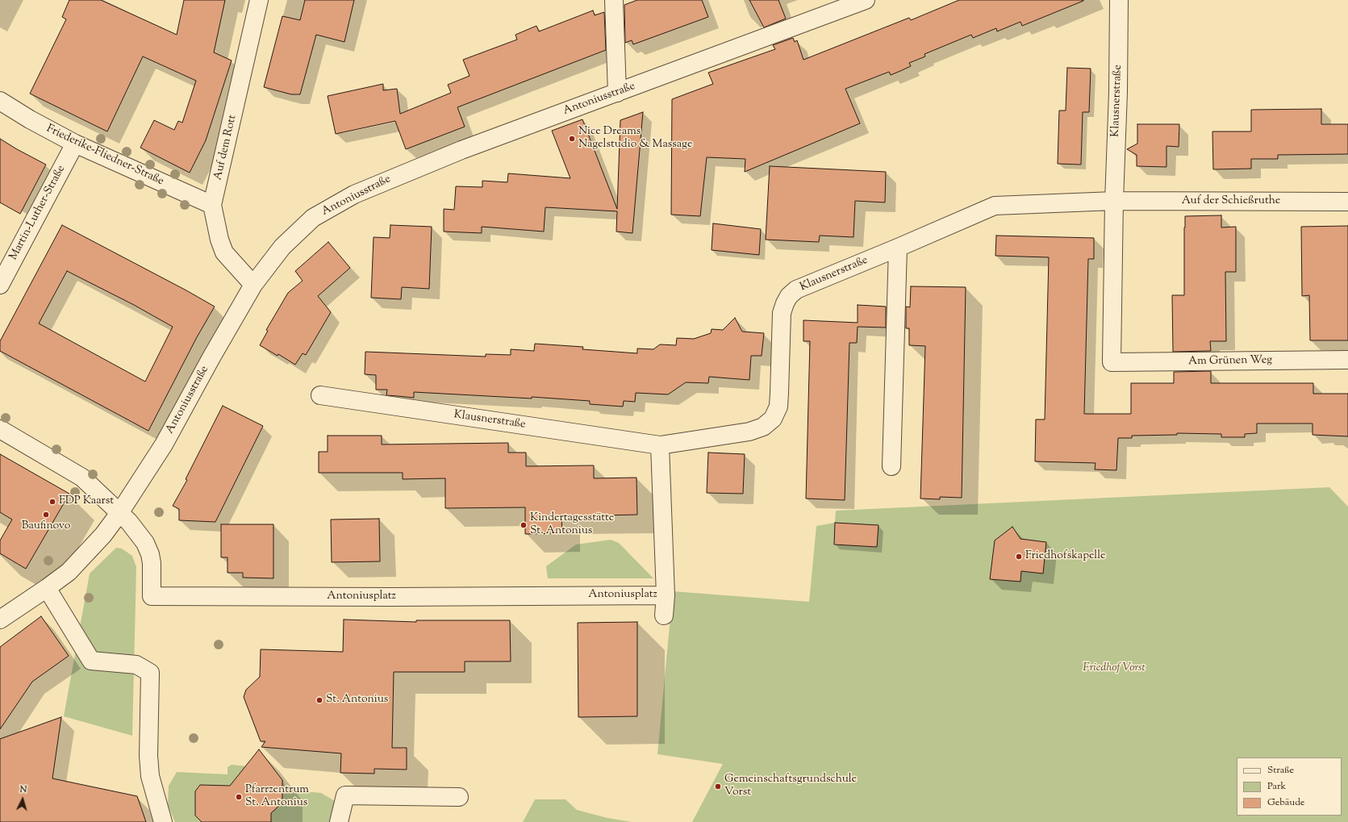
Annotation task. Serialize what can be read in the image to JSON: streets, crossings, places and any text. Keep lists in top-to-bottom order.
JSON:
{
  "streets": {
    "street": [
      "Antoniusstraße",
      "Klausnerstraße",
      "Auf dem Rott",
      "Friederike-Fliedner-Straße",
      "Auf der Schießruthe",
      "Martin-Luther-Straße",
      "Am Grünen Weg",
      "Antoniusplatz"
    ]
  },
  "crossings": [
    ["Antoniusstraße", "Auf dem Rott"],
    ["Antoniusstraße", "Antoniusplatz"],
    ["Klausnerstraße", "Auf der Schießruthe"],
    ["Klausnerstraße", "Am Grünen Weg"],
    ["Auf dem Rott", "Friederike-Fliedner-Straße"],
    ["Friederike-Fliedner-Straße", "Martin-Luther-Straße"]
  ],
  "parks": ["Friedhof Vorst"],
  "places": [
    "Nice Dreams Nagelstudio & Massage",
    "FDP Kaarst",
    "Baufinovo",
    "Kindertagesstätte St. Antonius",
    "Friedhofskapelle",
    "St. Antonius",
    "Gemeinschaftsgrundschule Vorst",
    "Pfarrzentrum St. Antonius"
  ],
  "legend": ["Straße", "Park", "Gebäude"],
  "north": "top"
}
